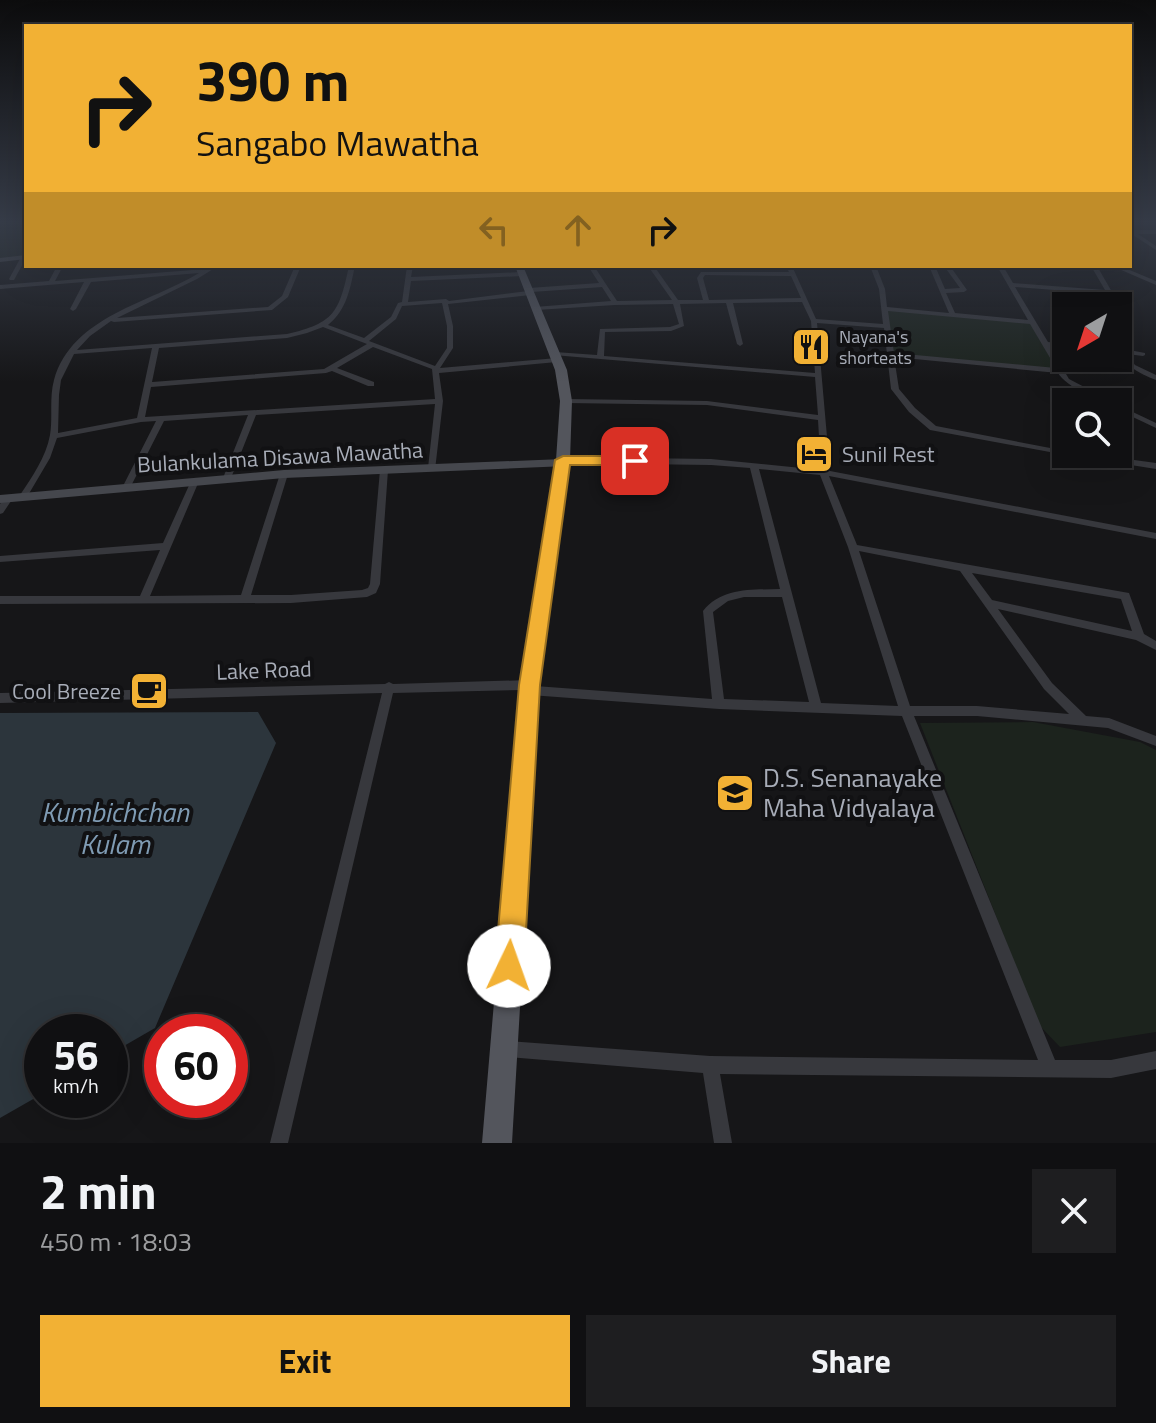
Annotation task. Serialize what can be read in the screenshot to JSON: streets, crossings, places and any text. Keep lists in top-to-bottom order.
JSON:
{
  "streets": {
    "main road": ["Bulankulama Disawa Mawatha"],
    "street": ["Lake Road"]
  },
  "water": ["Kumbichchan Kulam"],
  "places": {
    "restaurant": ["Nayana's shorteats"],
    "hotel": ["Sunil Rest"],
    "cafe": ["Cool Breeze"],
    "school or university": ["D.S. Senanayake Maha Vidyalaya"]
  },
  "north": "bottom left",
  "page": {
    "turn": ["390 m", "Sangabo Mawatha"],
    "speed": "56 km/h",
    "limit": "60",
    "heading": ["2 min", "450 m · 18:03"],
    "buttons": ["Exit", "Share"]
  }
}
